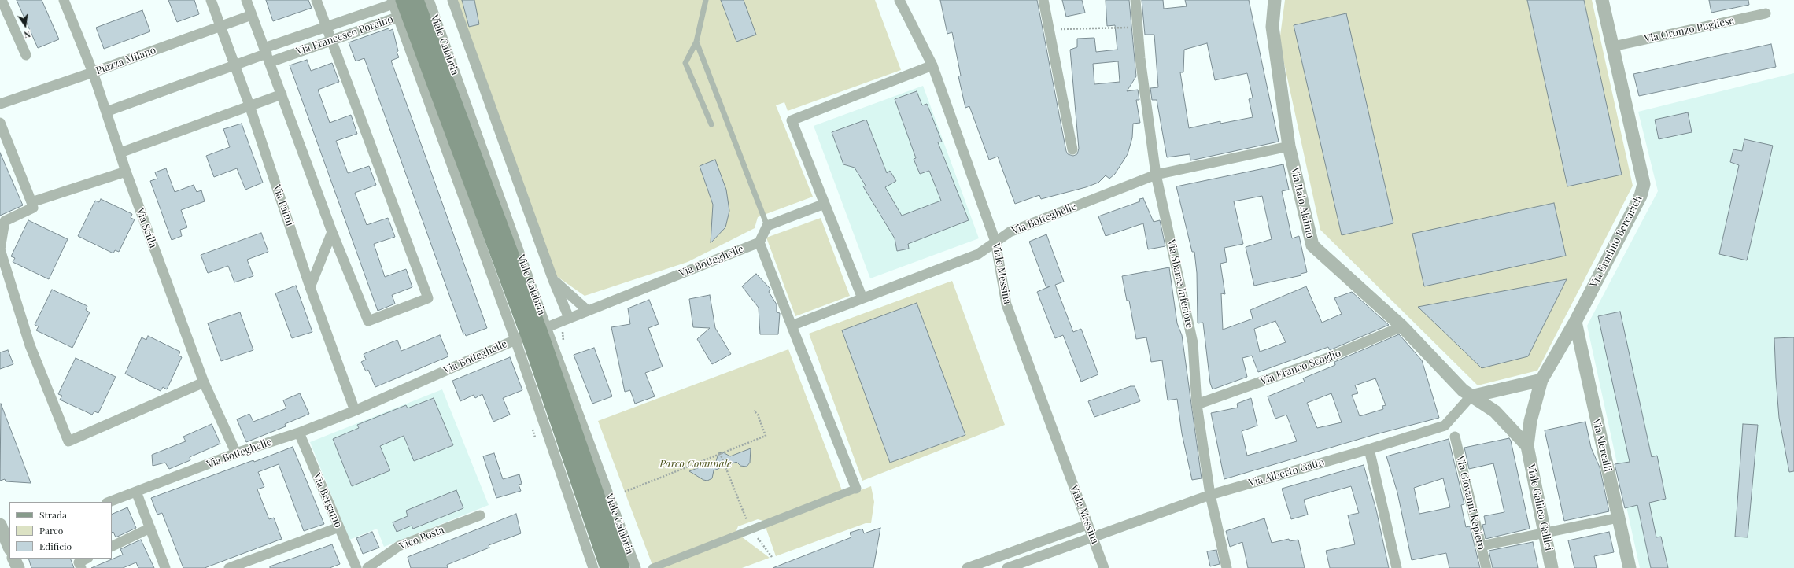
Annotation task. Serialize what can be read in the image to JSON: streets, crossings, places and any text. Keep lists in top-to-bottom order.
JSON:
{
  "streets": {
    "main road": ["Viale Calabria"],
    "street": [
      "Via Oronzo Pugliese",
      "Via Francesco Porcino",
      "Piazza Milano",
      "Via Italo Alaimo",
      "Via Palmi",
      "Via Botteghelle",
      "Via Scilla",
      "Via Erminio Bercarich",
      "Viale Messina",
      "Via Sbarre Inferiore",
      "Via Franco Scoglio",
      "Via Mercalli",
      "Via Alberto Gatto",
      "Via Bergamo",
      "Via Giovanni Keplero",
      "Viale Galileo Galilei",
      "Vico Posta"
    ]
  },
  "crossings": [
    ["Via Oronzo Pugliese", "Via Erminio Bercarich"],
    ["Via Francesco Porcino", "Viale Calabria"],
    ["Viale Calabria", "Via Botteghelle"],
    ["Piazza Milano", "Via Palmi"],
    ["Piazza Milano", "Via Scilla"],
    ["Via Italo Alaimo", "Via Botteghelle"],
    ["Via Italo Alaimo", "Via Erminio Bercarich"],
    ["Via Italo Alaimo", "Via Franco Scoglio"],
    ["Via Italo Alaimo", "Via Alberto Gatto"],
    ["Via Italo Alaimo", "Viale Galileo Galilei"],
    ["Via Palmi", "Via Botteghelle"],
    ["Via Botteghelle", "Via Scilla"],
    ["Via Botteghelle", "Viale Messina"],
    ["Via Botteghelle", "Via Sbarre Inferiore"],
    ["Via Botteghelle", "Via Bergamo"],
    ["Via Erminio Bercarich", "Via Mercalli"],
    ["Via Erminio Bercarich", "Viale Galileo Galilei"],
    ["Viale Messina", "Via Alberto Gatto"],
    ["Via Sbarre Inferiore", "Via Franco Scoglio"],
    ["Via Sbarre Inferiore", "Via Alberto Gatto"]
  ],
  "parks": ["Parco Comunale"],
  "legend": ["Strada", "Parco", "Edificio"],
  "north": "bottom"
}
